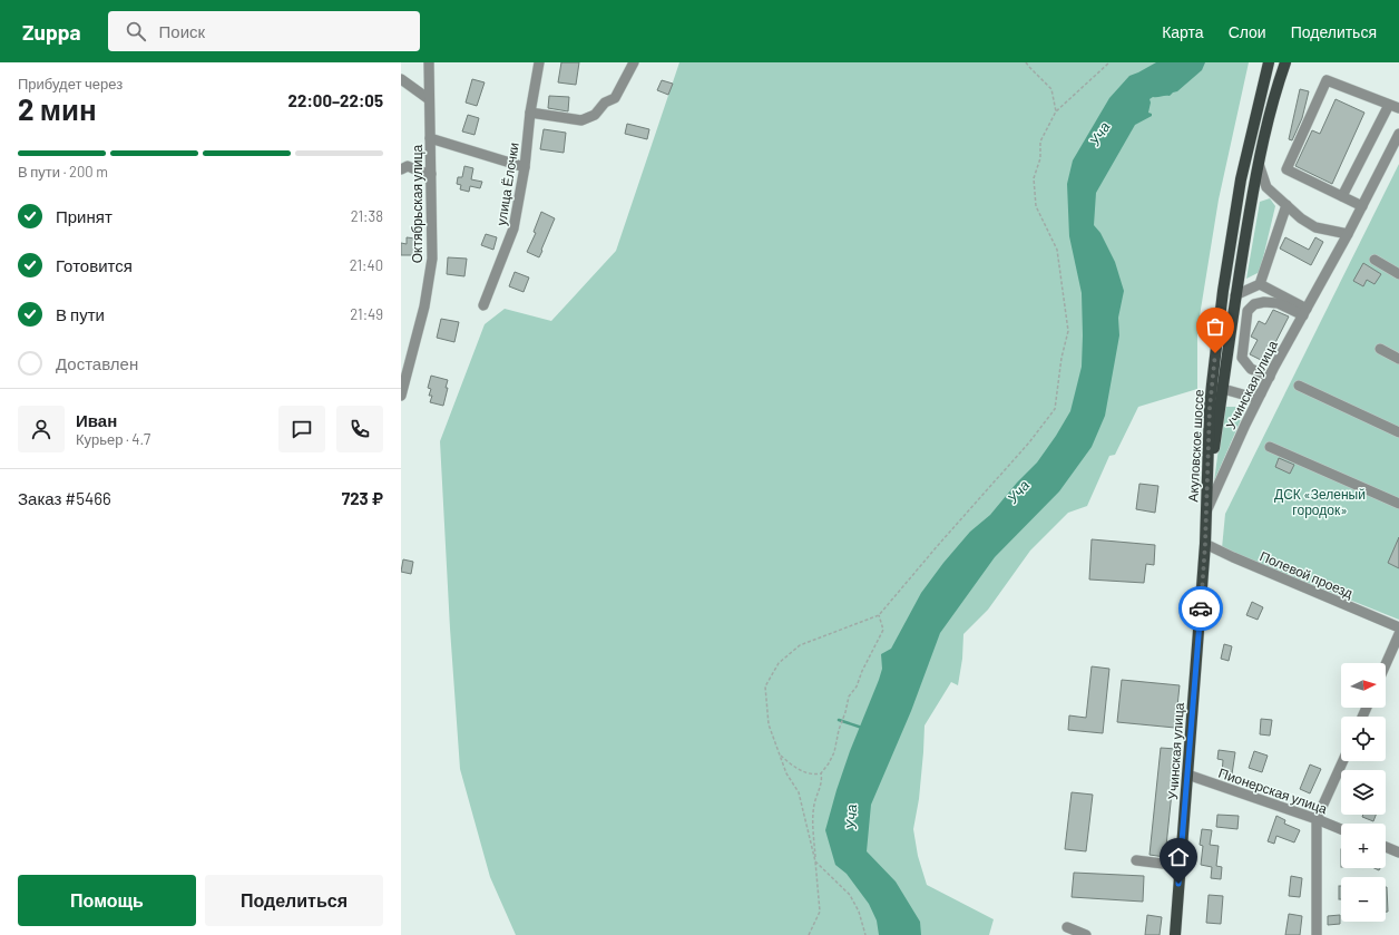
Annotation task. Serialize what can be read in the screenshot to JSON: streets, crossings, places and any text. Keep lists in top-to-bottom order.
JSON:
{
  "streets": {
    "main road": ["Учинская улица", "Акуловское шоссе"],
    "street": [
      "улица Ёлочки",
      "Октябрьская улица",
      "Полевой проезд",
      "Пионерская улица"
    ]
  },
  "crossings": [
    ["Учинская улица", "Акуловское шоссе"],
    ["Учинская улица", "Полевой проезд"],
    ["Учинская улица", "Пионерская улица"]
  ],
  "water": ["Уча"],
  "parks": ["ДСК «Зеленый городок»"],
  "north": "right",
  "page": {
    "header": "Zuppa",
    "search": "Поиск",
    "nav": ["Карта", "Слои", "Поделиться"],
    "heading": ["2 мин", "Прибудет через", "22:00–22:05"],
    "panel": [
      "Иван",
      "Курьер · 4.7",
      "Заказ #5466",
      "723 ₽"
    ],
    "bar": "В пути · 200 m",
    "list": [
      ["Принят", "21:38"],
      ["Готовится", "21:40"],
      ["В пути", "21:49"],
      "Доставлен"
    ],
    "map_buttons": ["+", "−"],
    "buttons": ["Помощь", "Поделиться"]
  }
}
